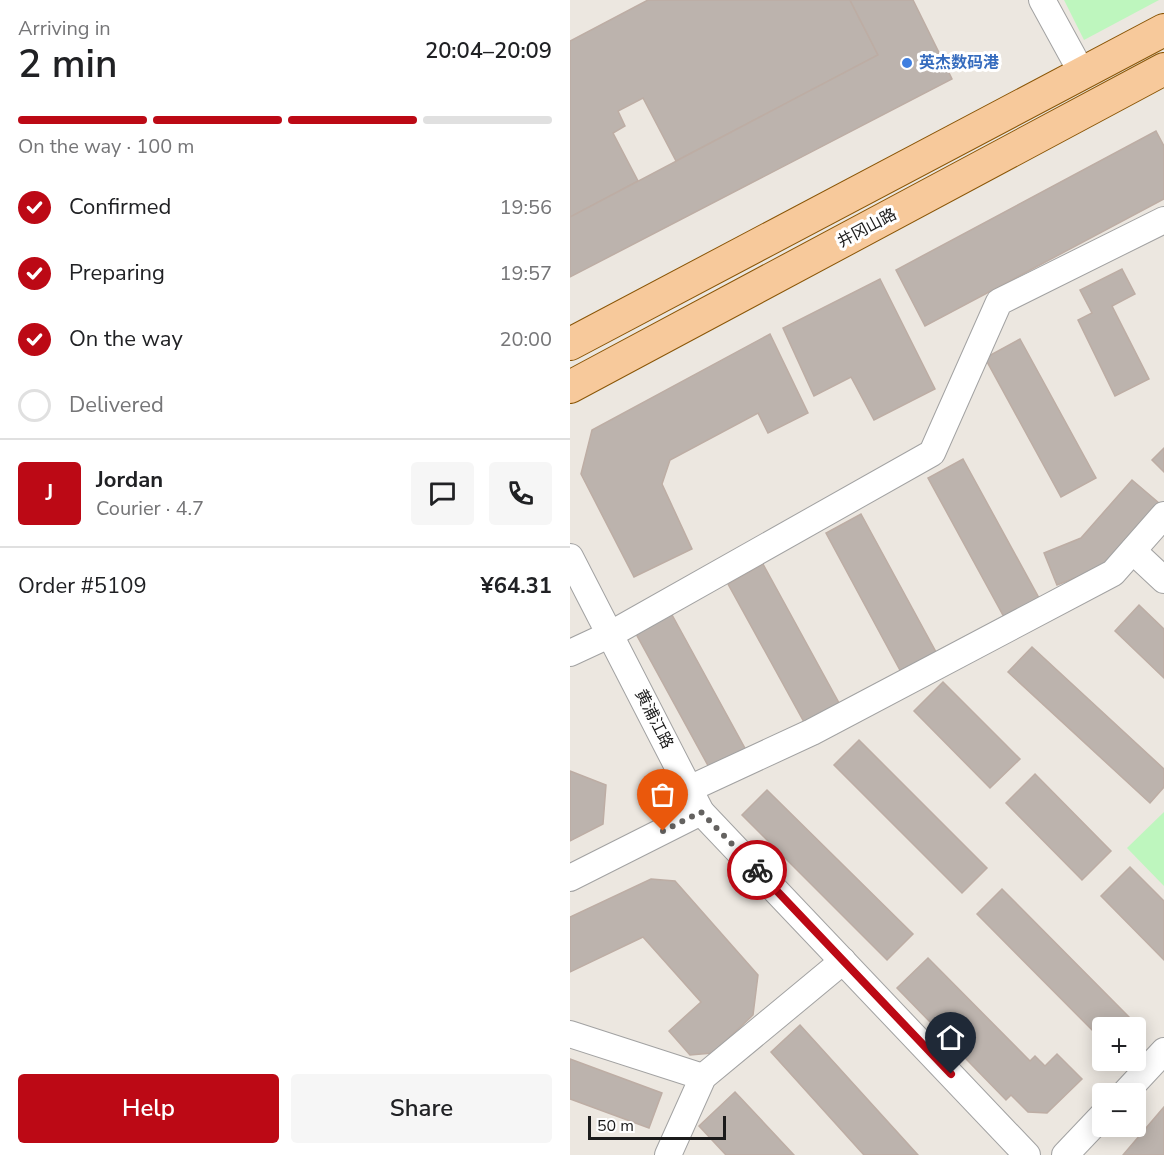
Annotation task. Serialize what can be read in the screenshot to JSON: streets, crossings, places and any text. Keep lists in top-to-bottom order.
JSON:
{
  "streets": {
    "main road": ["井冈山路"],
    "street": ["黄浦江路"]
  },
  "places": ["英杰数码港"],
  "scale_bar": "50 m",
  "page": {
    "heading": ["2 min", "Arriving in", "20:04–20:09"],
    "panel": [
      "Jordan",
      "Courier · 4.7",
      "Order #5109",
      "¥64.31"
    ],
    "bar": "On the way · 100 m",
    "list": [
      ["Confirmed", "19:56"],
      ["Preparing", "19:57"],
      ["On the way", "20:00"],
      "Delivered"
    ],
    "round": "J",
    "map_buttons": ["+", "−"],
    "buttons": ["Help", "Share"],
    "scale": "50 m"
  }
}
